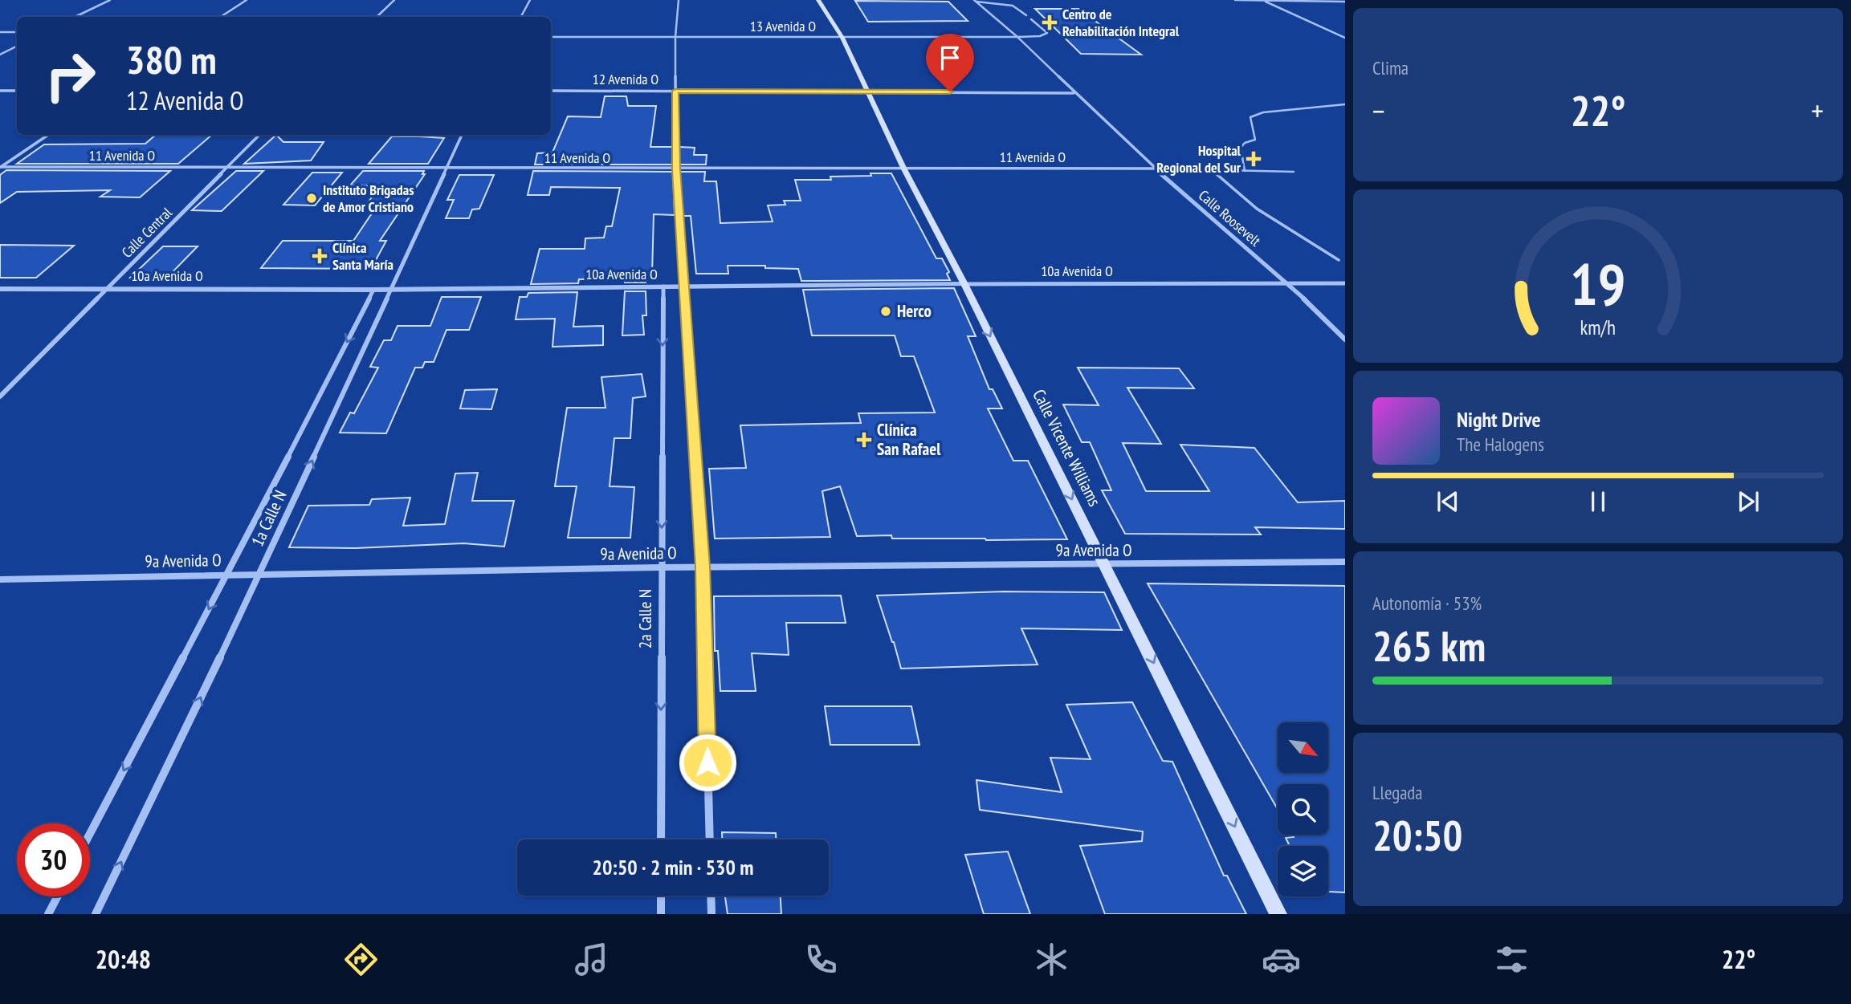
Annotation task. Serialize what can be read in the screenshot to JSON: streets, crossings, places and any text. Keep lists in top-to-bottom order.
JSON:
{
  "streets": {
    "main road": ["Calle Vicente Williams"],
    "street": [
      "13 Avenida O",
      "12 Avenida O",
      "11 Avenida O",
      "Calle Roosevelt",
      "Calle Central",
      "10a Avenida O",
      "1a Calle N",
      "9a Avenida O",
      "2a Calle N"
    ]
  },
  "crossings": [
    ["13 Avenida O", "Calle Roosevelt"],
    ["13 Avenida O", "Calle Vicente Williams"],
    ["12 Avenida O", "Calle Roosevelt"],
    ["12 Avenida O", "Calle Vicente Williams"],
    ["11 Avenida O", "Calle Roosevelt"],
    ["11 Avenida O", "Calle Central"],
    ["11 Avenida O", "Calle Vicente Williams"],
    ["11 Avenida O", "1a Calle N"],
    ["Calle Roosevelt", "10a Avenida O"],
    ["Calle Central", "10a Avenida O"],
    ["10a Avenida O", "Calle Vicente Williams"],
    ["10a Avenida O", "1a Calle N"],
    ["10a Avenida O", "2a Calle N"],
    ["Calle Vicente Williams", "9a Avenida O"],
    ["1a Calle N", "9a Avenida O"],
    ["9a Avenida O", "2a Calle N"]
  ],
  "one_way": ["Calle Vicente Williams"],
  "places": {
    "health": [
      "Centro de Rehabilitación Integral",
      "Hospital Regional del Sur",
      "Clínica Santa María",
      "Clínica San Rafael"
    ],
    "other": ["Instituto Brigadas de Amor Cristiano", "Herco"]
  },
  "north": "bottom right",
  "page": {
    "tile": [
      "Clima",
      ["Autonomía · 53%", "265 km"],
      ["Llegada", "20:50"]
    ],
    "turn": ["380 m", "12 Avenida O"],
    "heat": ["−", "22°", "+"],
    "song": ["Night Drive", "The Halogens"],
    "limit": "30",
    "trip": "20:50 · 2 min · 530 m",
    "tabs": ["20:48", "22°"],
    "gauge": ["19", "km/h"]
  }
}
